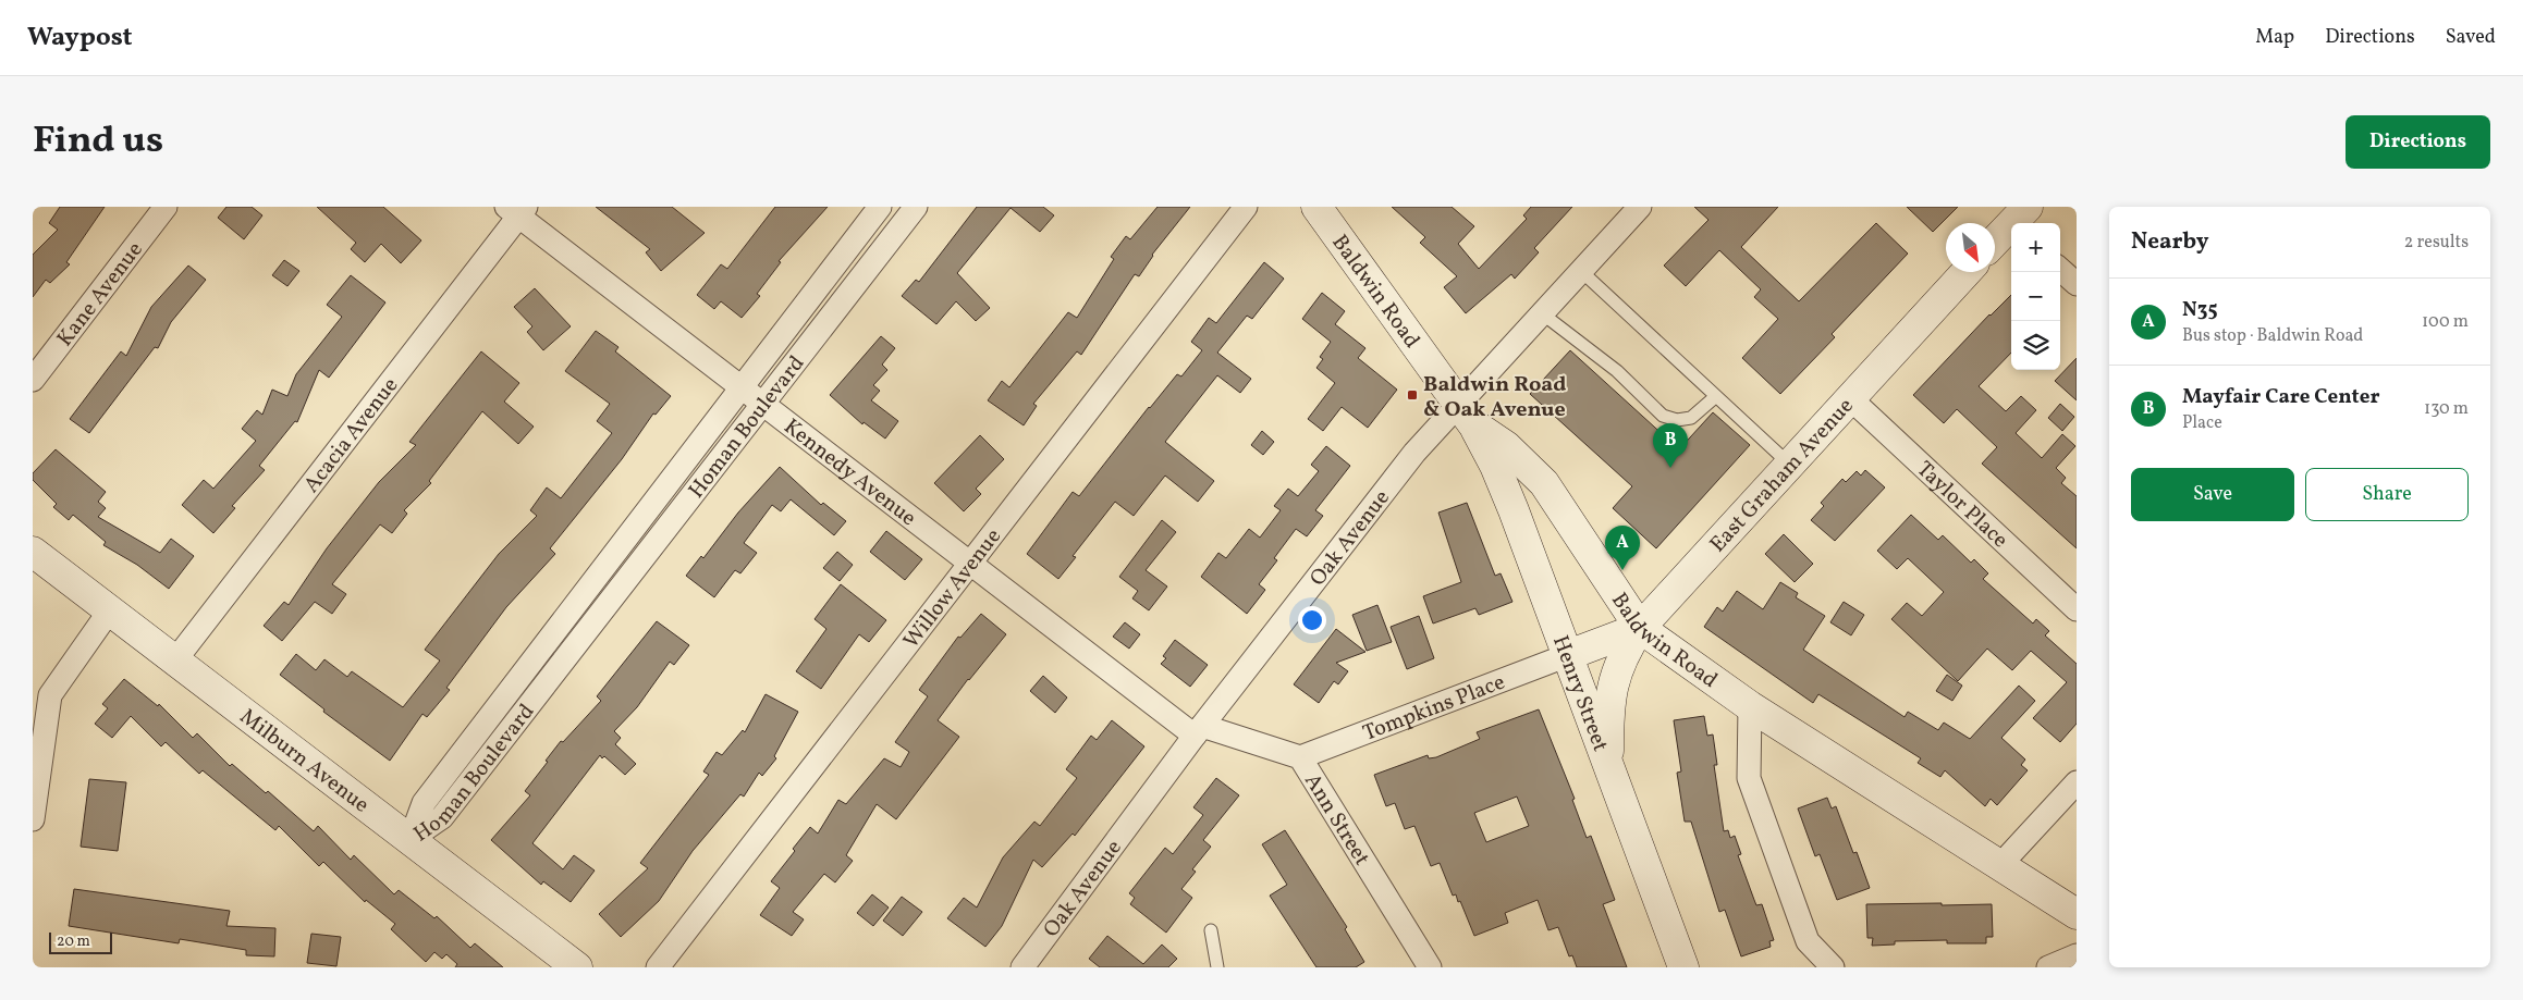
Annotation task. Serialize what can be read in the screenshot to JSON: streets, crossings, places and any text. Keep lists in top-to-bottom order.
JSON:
{
  "streets": {
    "main road": [
      "Baldwin Road",
      "East Graham Avenue",
      "Henry Street",
      "Milburn Avenue"
    ],
    "street": [
      "Kane Avenue",
      "Homan Boulevard",
      "Acacia Avenue",
      "Kennedy Avenue",
      "Taylor Place",
      "Oak Avenue",
      "Willow Avenue",
      "Tompkins Place",
      "Ann Street"
    ]
  },
  "crossings": [
    ["Baldwin Road", "East Graham Avenue"],
    ["Baldwin Road", "Oak Avenue"],
    ["Baldwin Road", "Henry Street"],
    ["Homan Boulevard", "Kennedy Avenue"],
    ["Homan Boulevard", "Milburn Avenue"],
    ["Acacia Avenue", "Kennedy Avenue"],
    ["Acacia Avenue", "Milburn Avenue"],
    ["Kennedy Avenue", "Oak Avenue"],
    ["Kennedy Avenue", "Willow Avenue"],
    ["Kennedy Avenue", "Ann Street"],
    ["East Graham Avenue", "Taylor Place"],
    ["East Graham Avenue", "Henry Street"],
    ["East Graham Avenue", "Tompkins Place"],
    ["Oak Avenue", "Henry Street"],
    ["Oak Avenue", "Ann Street"],
    ["Henry Street", "Tompkins Place"],
    ["Tompkins Place", "Ann Street"]
  ],
  "places": {
    "transit": ["Baldwin Road & Oak Avenue"]
  },
  "scale_bar": "20 m",
  "north": "bottom right",
  "page": {
    "header": "Waypost",
    "nav": ["Map", "Directions", "Saved"],
    "title": "Find us",
    "buttons": [
      "Directions",
      ["Save", "Share"]
    ],
    "heading": ["Nearby", "2 results"],
    "map_buttons": ["+", "−"],
    "list": [
      {
        "mark": "A",
        "name": "N35",
        "note": "Bus stop · Baldwin Road",
        "value": "100 m"
      },
      {
        "mark": "B",
        "name": "Mayfair Care Center",
        "note": "Place",
        "value": "130 m"
      }
    ],
    "pins": ["B", "A"],
    "scale": "20 m"
  }
}
